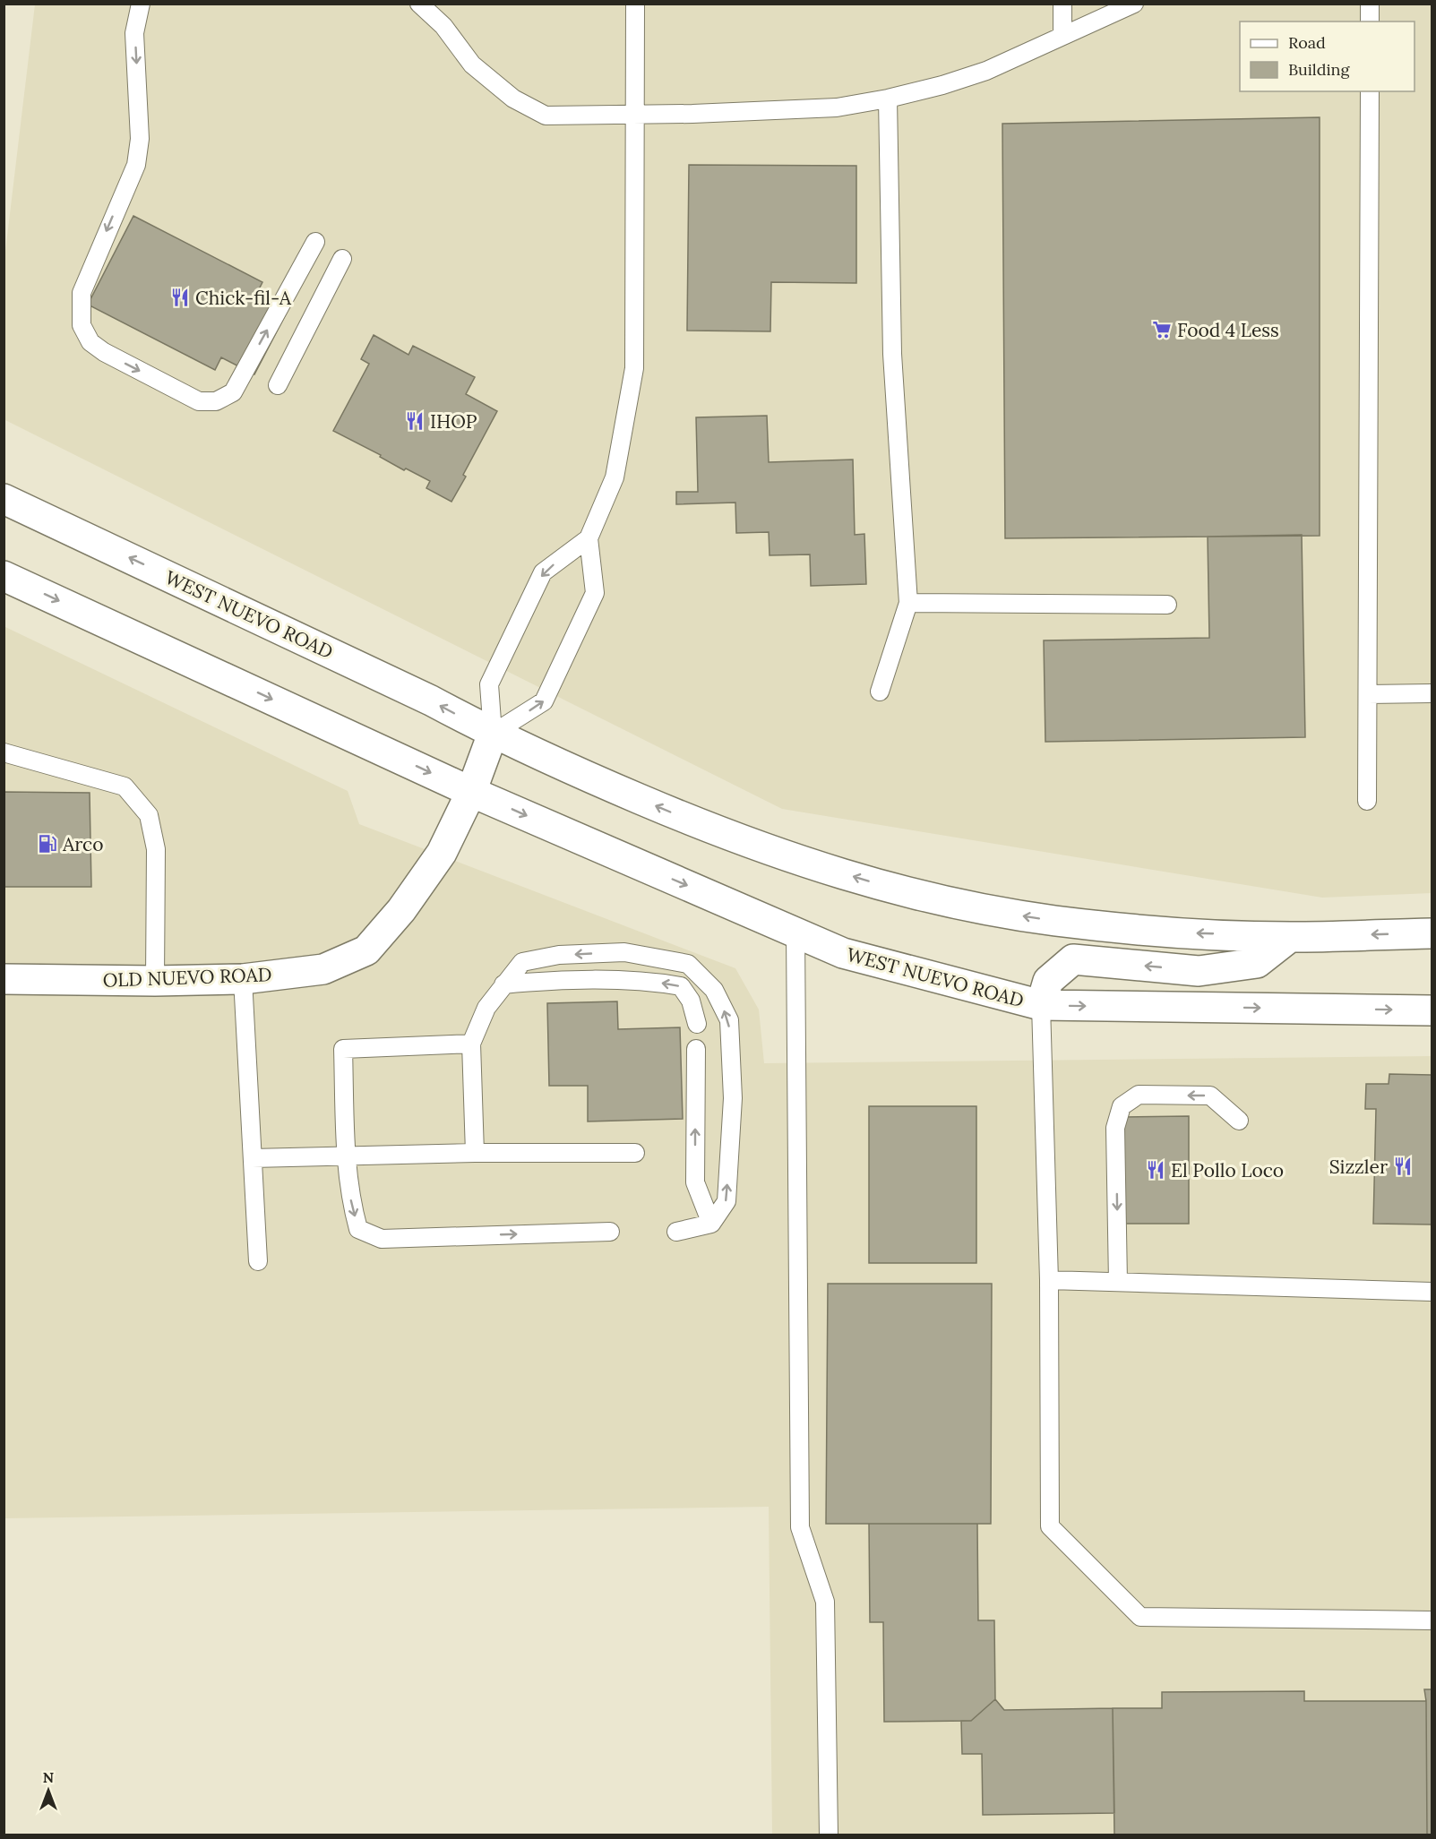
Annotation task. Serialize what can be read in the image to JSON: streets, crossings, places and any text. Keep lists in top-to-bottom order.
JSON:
{
  "streets": {
    "main road": ["WEST NUEVO ROAD", "OLD NUEVO ROAD"]
  },
  "crossings": [
    ["WEST NUEVO ROAD", "OLD NUEVO ROAD"]
  ],
  "places": {
    "restaurant": [
      "Chick-fil-A",
      "IHOP",
      "Sizzler",
      "El Pollo Loco"
    ],
    "supermarket": ["Food 4 Less"],
    "fuel station": ["Arco"]
  },
  "legend": ["Road", "Building"],
  "north": "top"
}
